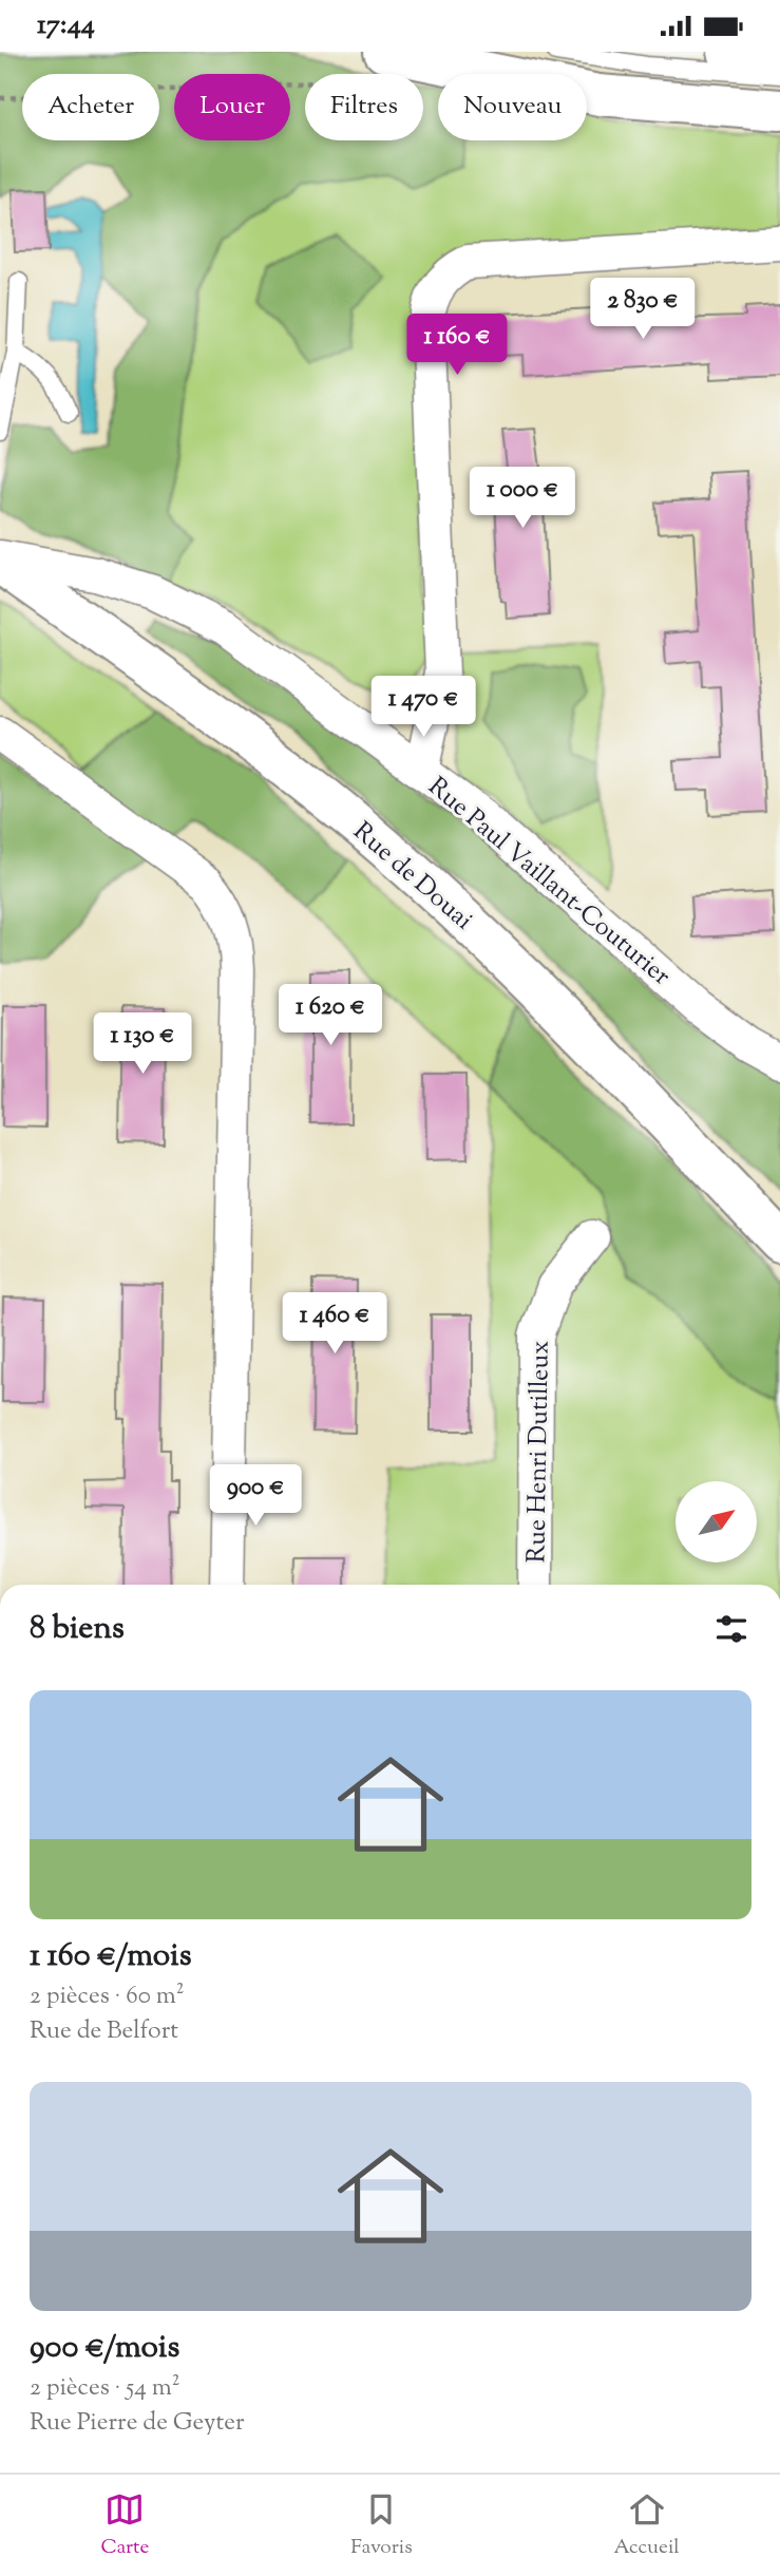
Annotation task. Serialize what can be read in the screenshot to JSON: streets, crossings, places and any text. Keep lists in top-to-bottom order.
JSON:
{
  "streets": {
    "street": ["Rue de Douai", "Rue Paul Vaillant-Couturier", "Rue Henri Dutilleux"]
  },
  "crossings": [
    ["Rue de Douai", "Rue Paul Vaillant-Couturier"]
  ],
  "north": "top right",
  "page": {
    "status": "17:44",
    "chip": [
      "Acheter",
      "Louer",
      "Filtres",
      "Nouveau"
    ],
    "price": [
      "2 830 €",
      "1 160 €",
      "1 000 €",
      "1 470 €",
      "1 620 €",
      "1 130 €",
      "1 460 €",
      "900 €"
    ],
    "heading": "8 biens",
    "list": [
      {
        "name": "1 160 €/mois",
        "note": "2 pièces · 60 m² · Rue de Belfort"
      },
      {
        "name": "900 €/mois",
        "note": "2 pièces · 54 m² · Rue Pierre de Geyter"
      }
    ],
    "tabs": ["Carte", "Favoris", "Accueil"]
  }
}
